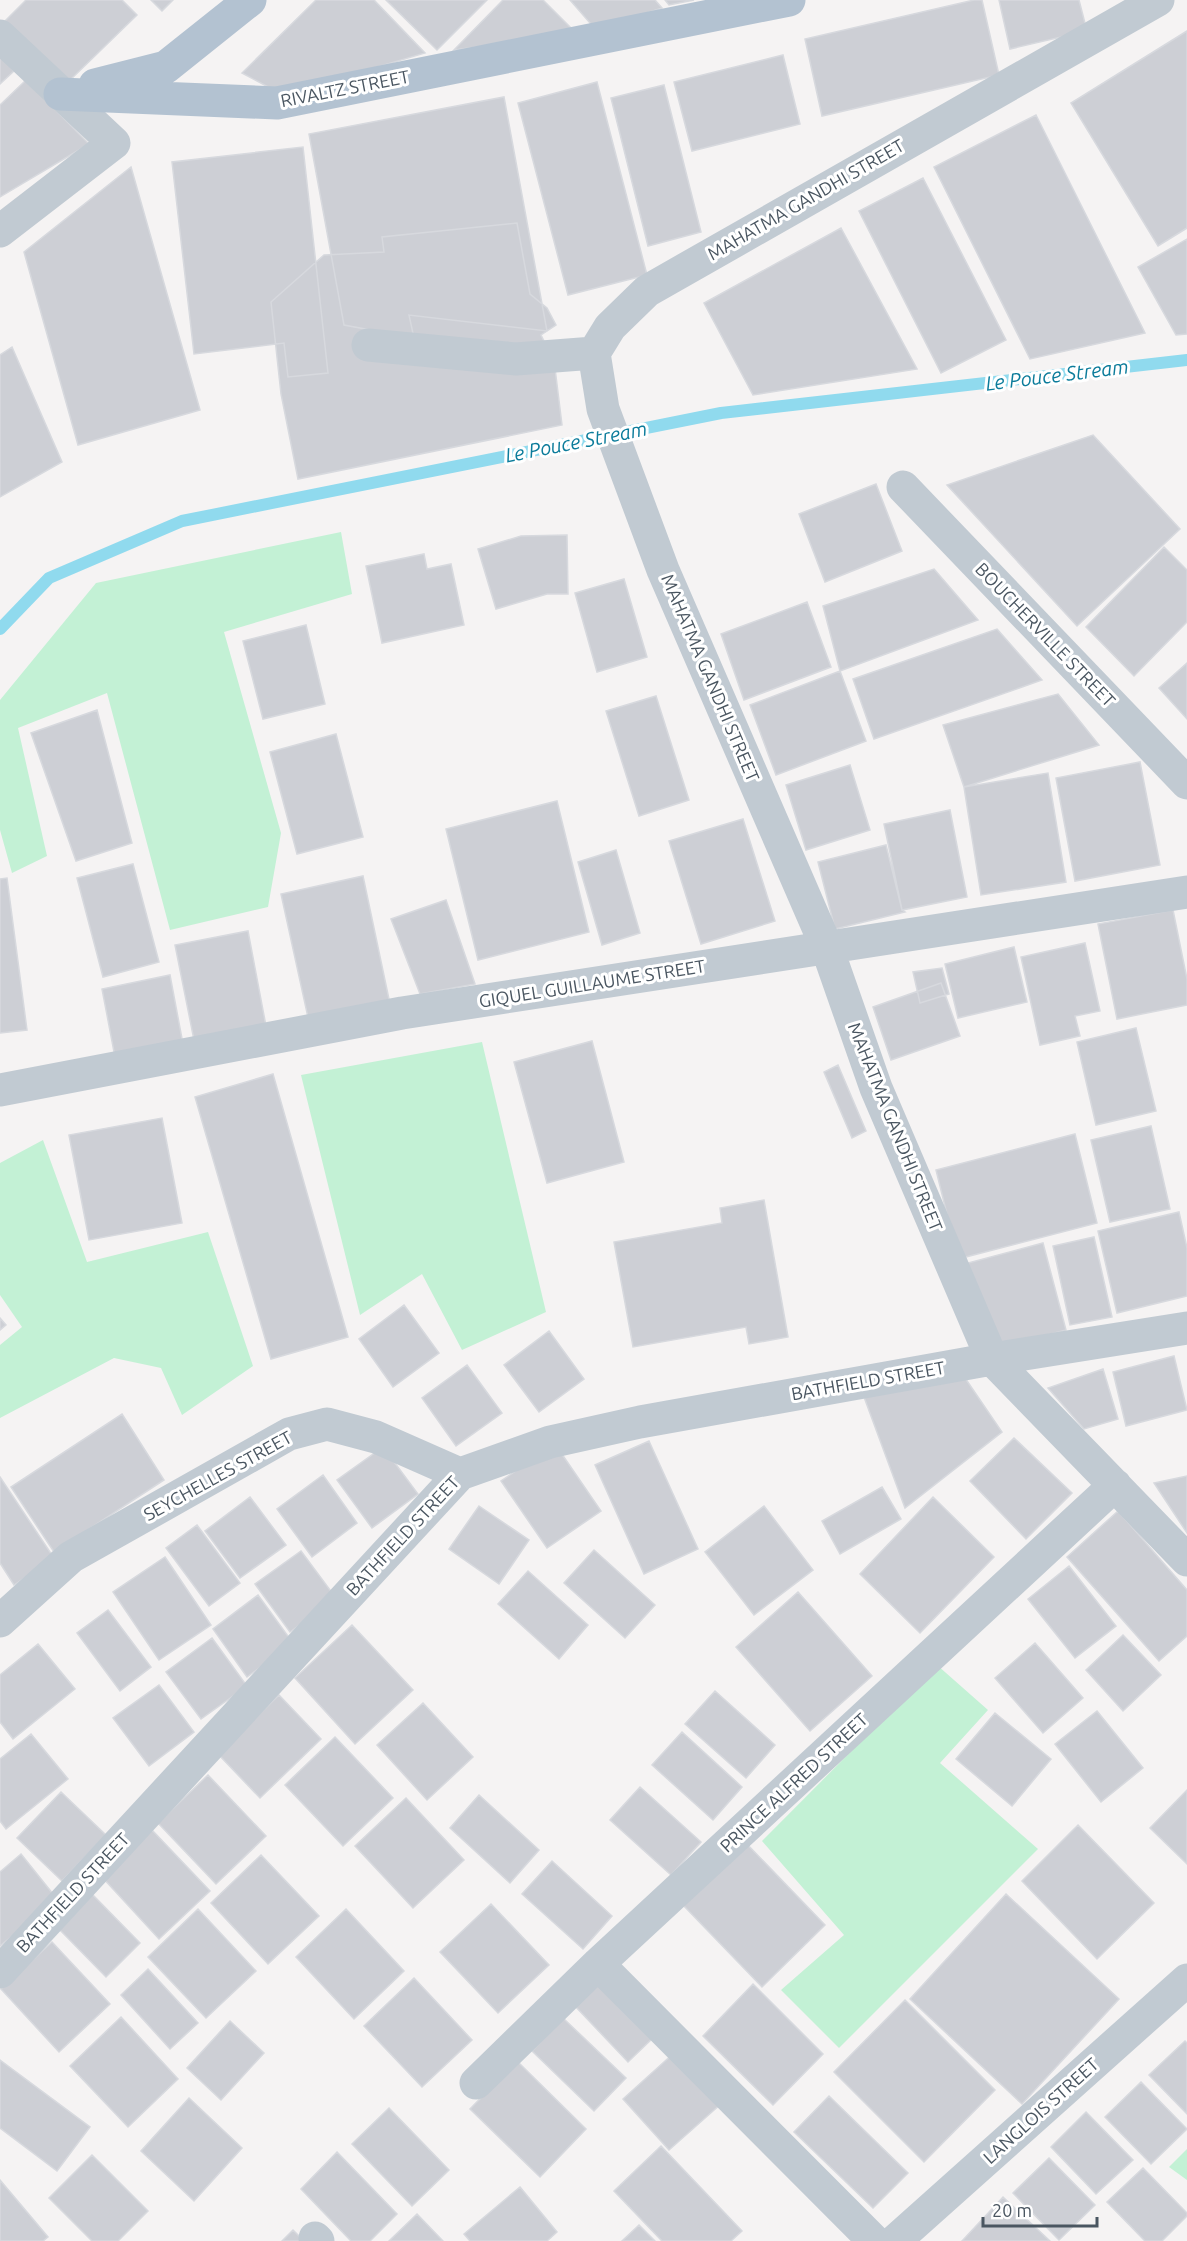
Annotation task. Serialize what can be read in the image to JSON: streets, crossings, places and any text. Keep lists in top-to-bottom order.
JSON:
{
  "streets": {
    "main road": ["RIVALTZ STREET"],
    "street": [
      "MAHATMA GANDHI STREET",
      "BOUCHERVILLE STREET",
      "GIQUEL GUILLAUME STREET",
      "BATHFIELD STREET",
      "SEYCHELLES STREET",
      "PRINCE ALFRED STREET",
      "LANGLOIS STREET"
    ]
  },
  "crossings": [
    ["MAHATMA GANDHI STREET", "GIQUEL GUILLAUME STREET"],
    ["MAHATMA GANDHI STREET", "BATHFIELD STREET"],
    ["MAHATMA GANDHI STREET", "PRINCE ALFRED STREET"],
    ["BATHFIELD STREET", "SEYCHELLES STREET"]
  ],
  "water": ["Le Pouce Stream"],
  "scale_bar": "20 m"
}
